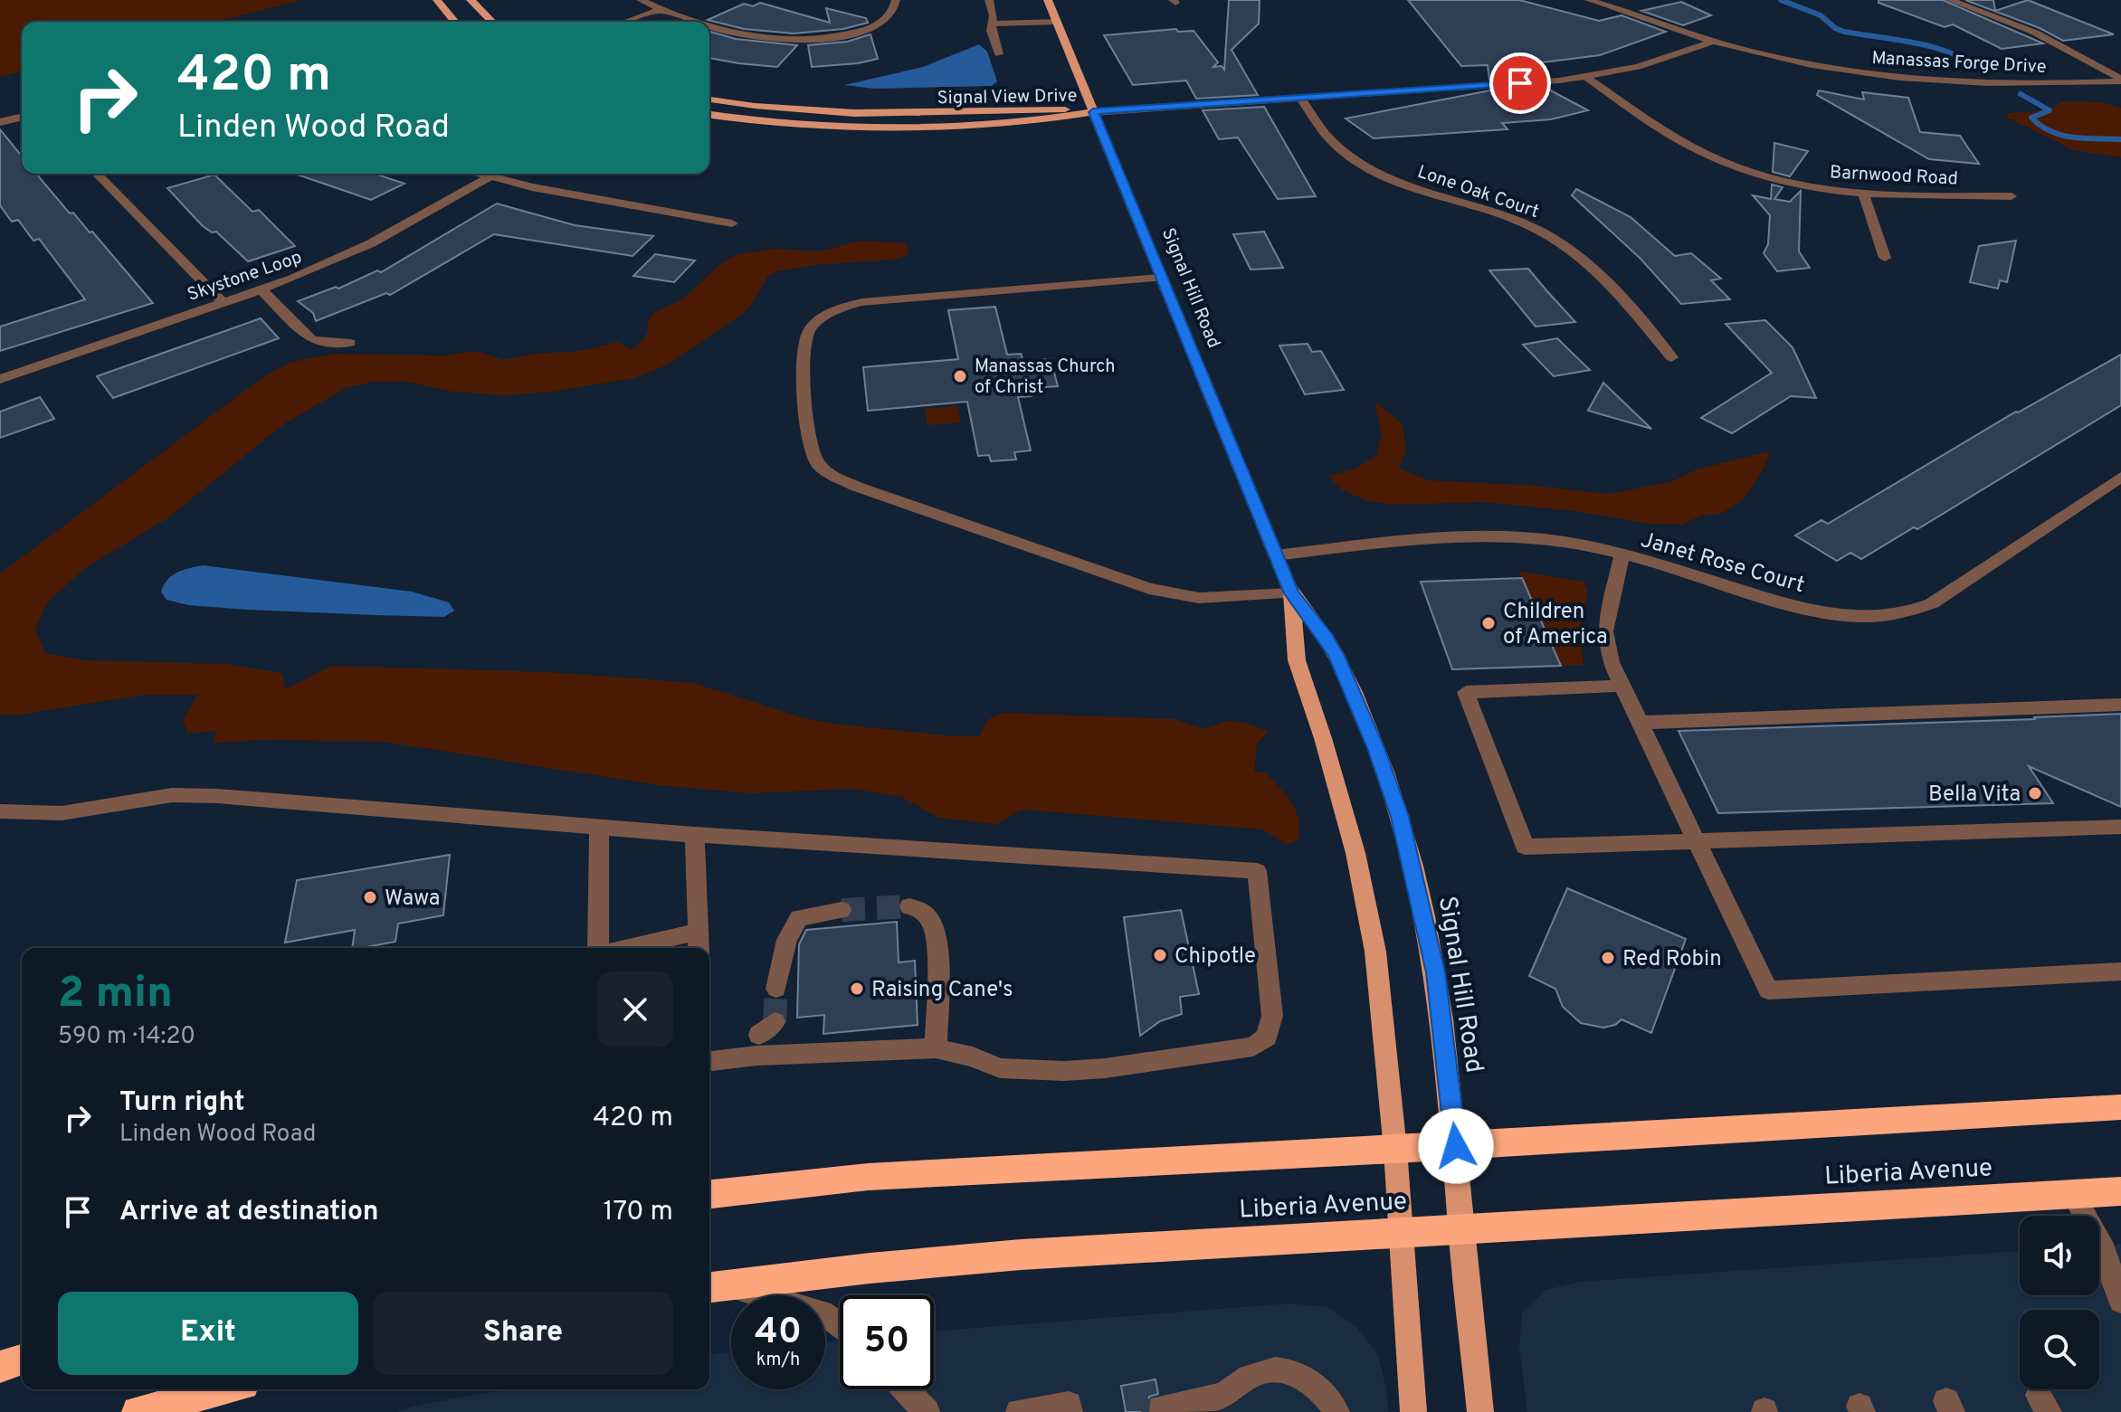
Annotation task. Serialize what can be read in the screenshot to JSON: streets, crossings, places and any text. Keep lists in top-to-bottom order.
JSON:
{
  "streets": {
    "highway": ["Liberia Avenue"],
    "main road": ["Signal View Drive", "Signal Hill Road"],
    "street": [
      "Manassas Forge Drive",
      "Barnwood Road",
      "Lone Oak Court",
      "Skystone Loop",
      "Janet Rose Court"
    ]
  },
  "crossings": [
    ["Signal View Drive", "Signal Hill Road"],
    ["Signal Hill Road", "Janet Rose Court"],
    ["Signal Hill Road", "Liberia Avenue"]
  ],
  "places": [
    "Manassas Church of Christ",
    "Children of America",
    "Bella Vita",
    "Wawa",
    "Chipotle",
    "Red Robin",
    "Raising Cane's"
  ],
  "page": {
    "turn": ["420 m", "Linden Wood Road"],
    "heading": ["2 min", "590 m · 14:20"],
    "list": [
      {
        "name": "Turn right",
        "note": "Linden Wood Road",
        "value": "420 m"
      },
      {
        "name": "Arrive at destination",
        "value": "170 m"
      }
    ],
    "buttons": ["Exit", "Share"],
    "speed": "40 km/h",
    "limit": "50"
  }
}
